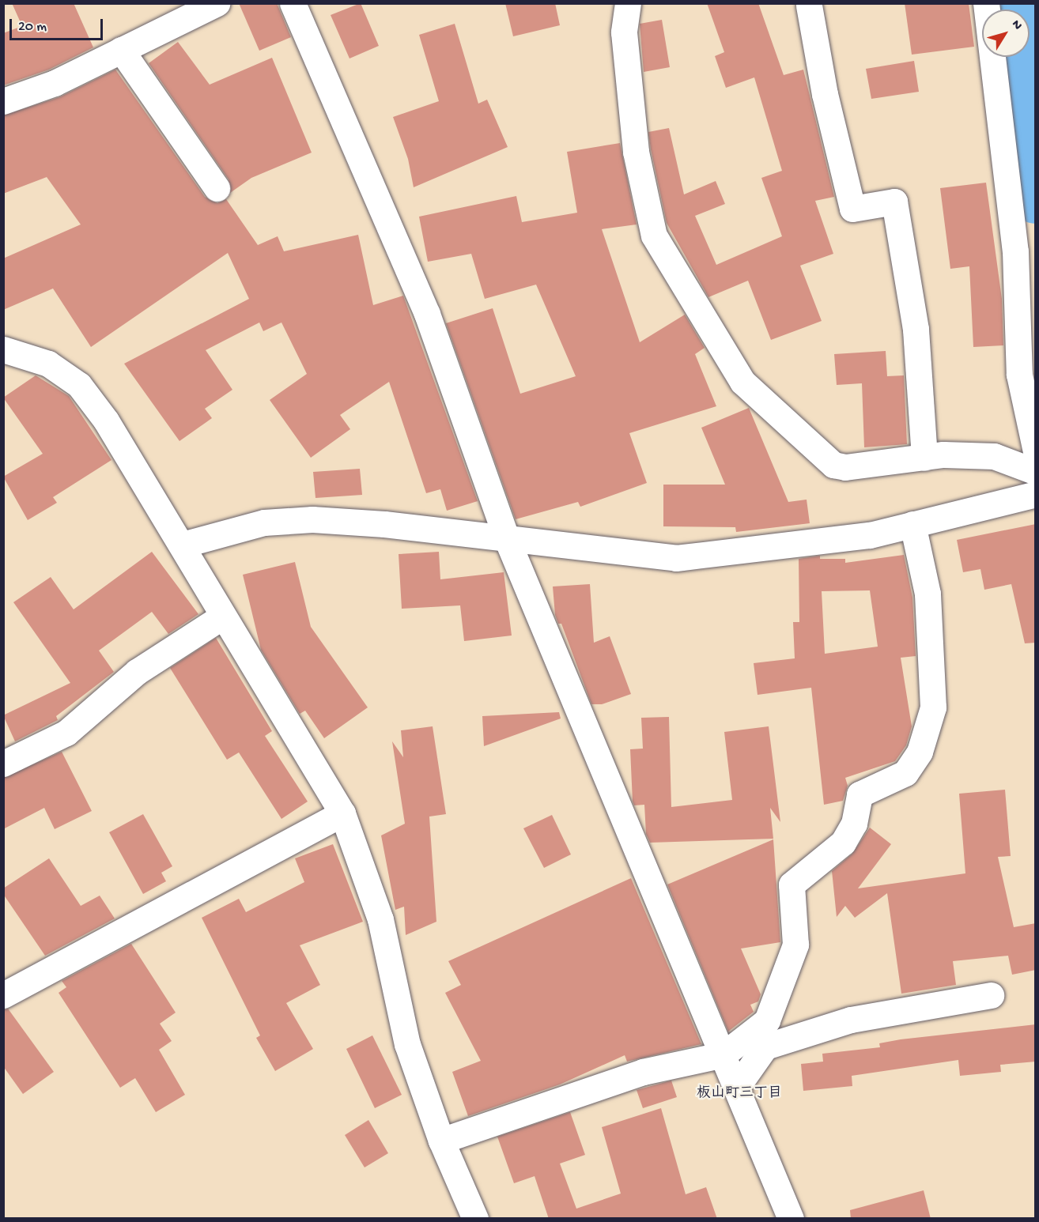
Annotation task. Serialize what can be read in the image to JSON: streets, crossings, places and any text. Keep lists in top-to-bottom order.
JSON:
{
  "districts": ["板山町三丁目"],
  "scale_bar": "20 m",
  "north": "top right"
}
